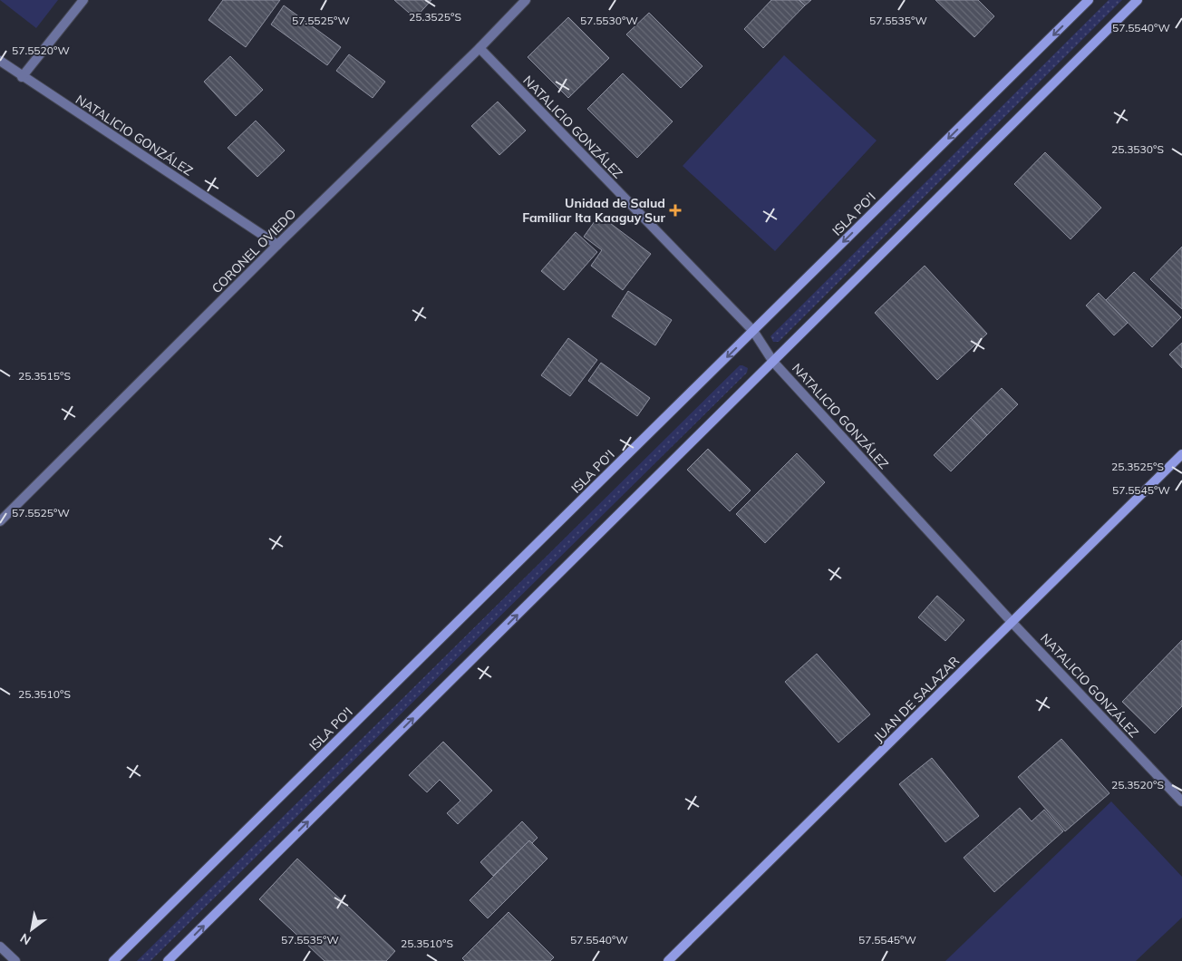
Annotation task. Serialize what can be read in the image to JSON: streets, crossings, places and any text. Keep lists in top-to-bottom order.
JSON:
{
  "streets": {
    "street": [
      "NATALICIO GONZÁLEZ",
      "ISLA PO'I",
      "CORONEL OVIEDO",
      "JUAN DE SALAZAR"
    ]
  },
  "crossings": [
    ["NATALICIO GONZÁLEZ", "ISLA PO'I"],
    ["NATALICIO GONZÁLEZ", "CORONEL OVIEDO"],
    ["NATALICIO GONZÁLEZ", "JUAN DE SALAZAR"]
  ],
  "places": {
    "health": ["Unidad de Salud Familiar Ita Kaaguy Sur"]
  },
  "north": "bottom left",
  "coordinates": [
    "25.3525°S",
    "57.5525°W",
    "57.5530°W",
    "57.5535°W",
    "57.5540°W",
    "57.5520°W",
    "25.3530°S",
    "25.3515°S",
    "57.5545°W",
    "25.3510°S",
    "25.3520°S"
  ]
}
